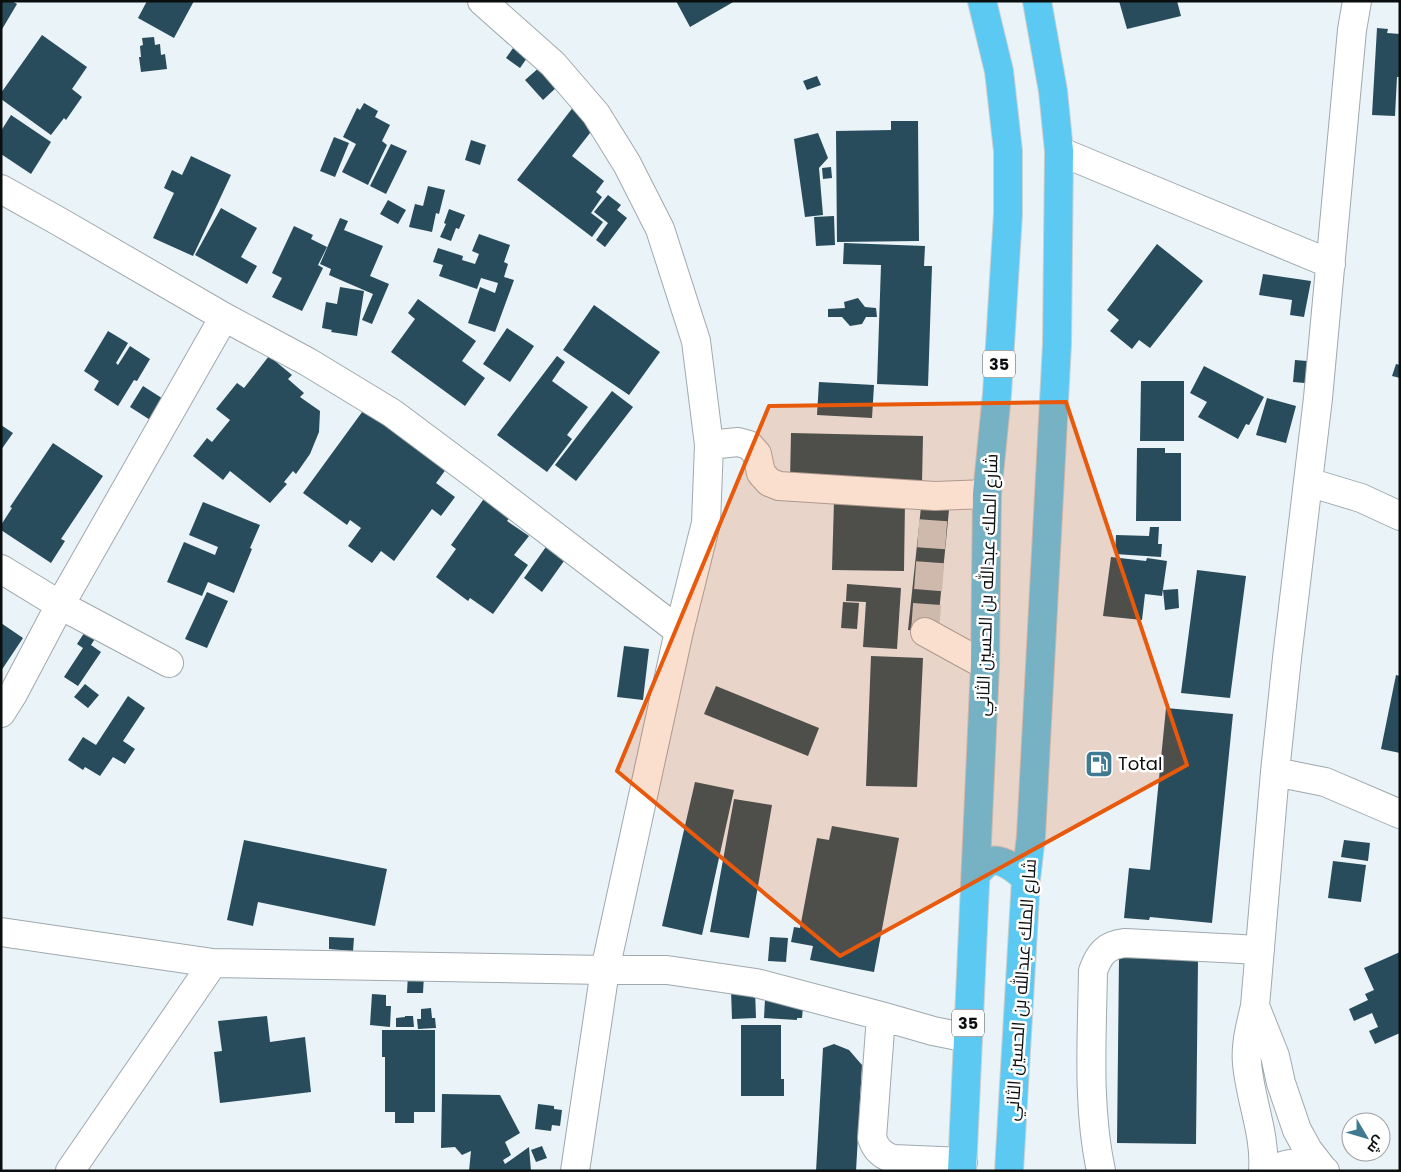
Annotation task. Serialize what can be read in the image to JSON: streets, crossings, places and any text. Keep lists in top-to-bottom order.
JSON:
{
  "streets": {
    "highway": ["35", "شارع الملك عبدالله بن الحسين الثاني"]
  },
  "places": {
    "fuel station": ["Total"]
  },
  "north": "bottom right"
}
